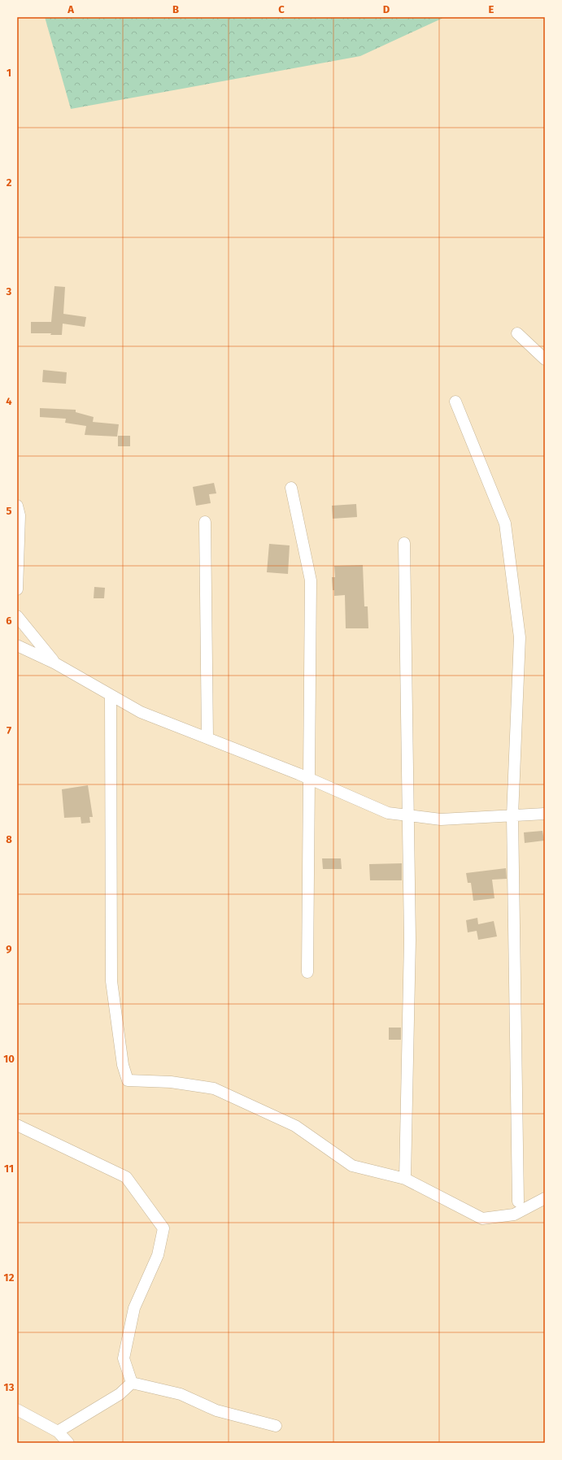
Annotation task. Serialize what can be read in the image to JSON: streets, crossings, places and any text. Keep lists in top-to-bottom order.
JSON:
{
  "grid": {
    "columns": [
      "A",
      "B",
      "C",
      "D",
      "E"
    ],
    "rows": [
      "1",
      "2",
      "3",
      "4",
      "5",
      "6",
      "7",
      "8",
      "9",
      "10",
      "11",
      "12",
      "13"
    ]
  }
}
